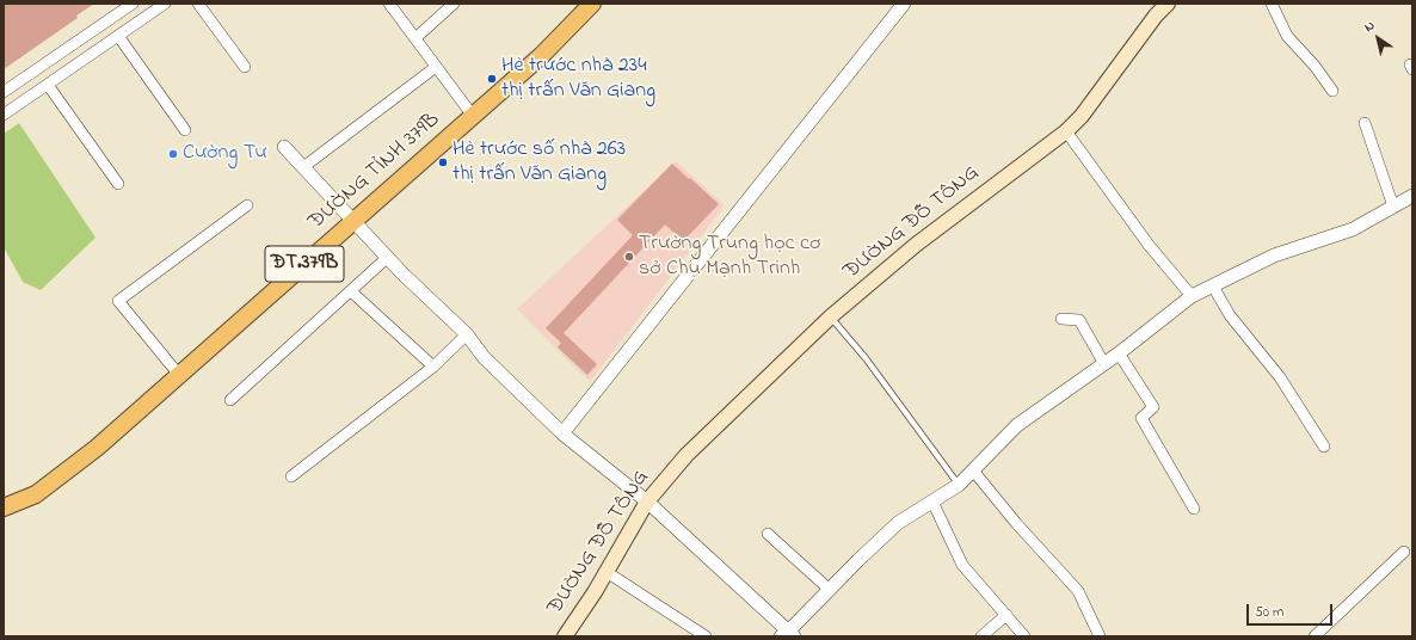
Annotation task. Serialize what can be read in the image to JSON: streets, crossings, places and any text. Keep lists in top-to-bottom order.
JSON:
{
  "streets": {
    "main road": ["ĐƯỜNG TỈNH 379B", "ĐƯỜNG ĐỖ TÔNG", "ĐT.379B"]
  },
  "places": [
    "Hè trước nhà 234 thị trấn Văn Giang",
    "Cường Tư",
    "Hè trước số nhà 263 thị trấn Văn Giang",
    "Trường Trung học cơ sở Chụ Mạnh Trinh"
  ],
  "scale_bar": "50 m",
  "north": "top left"
}
